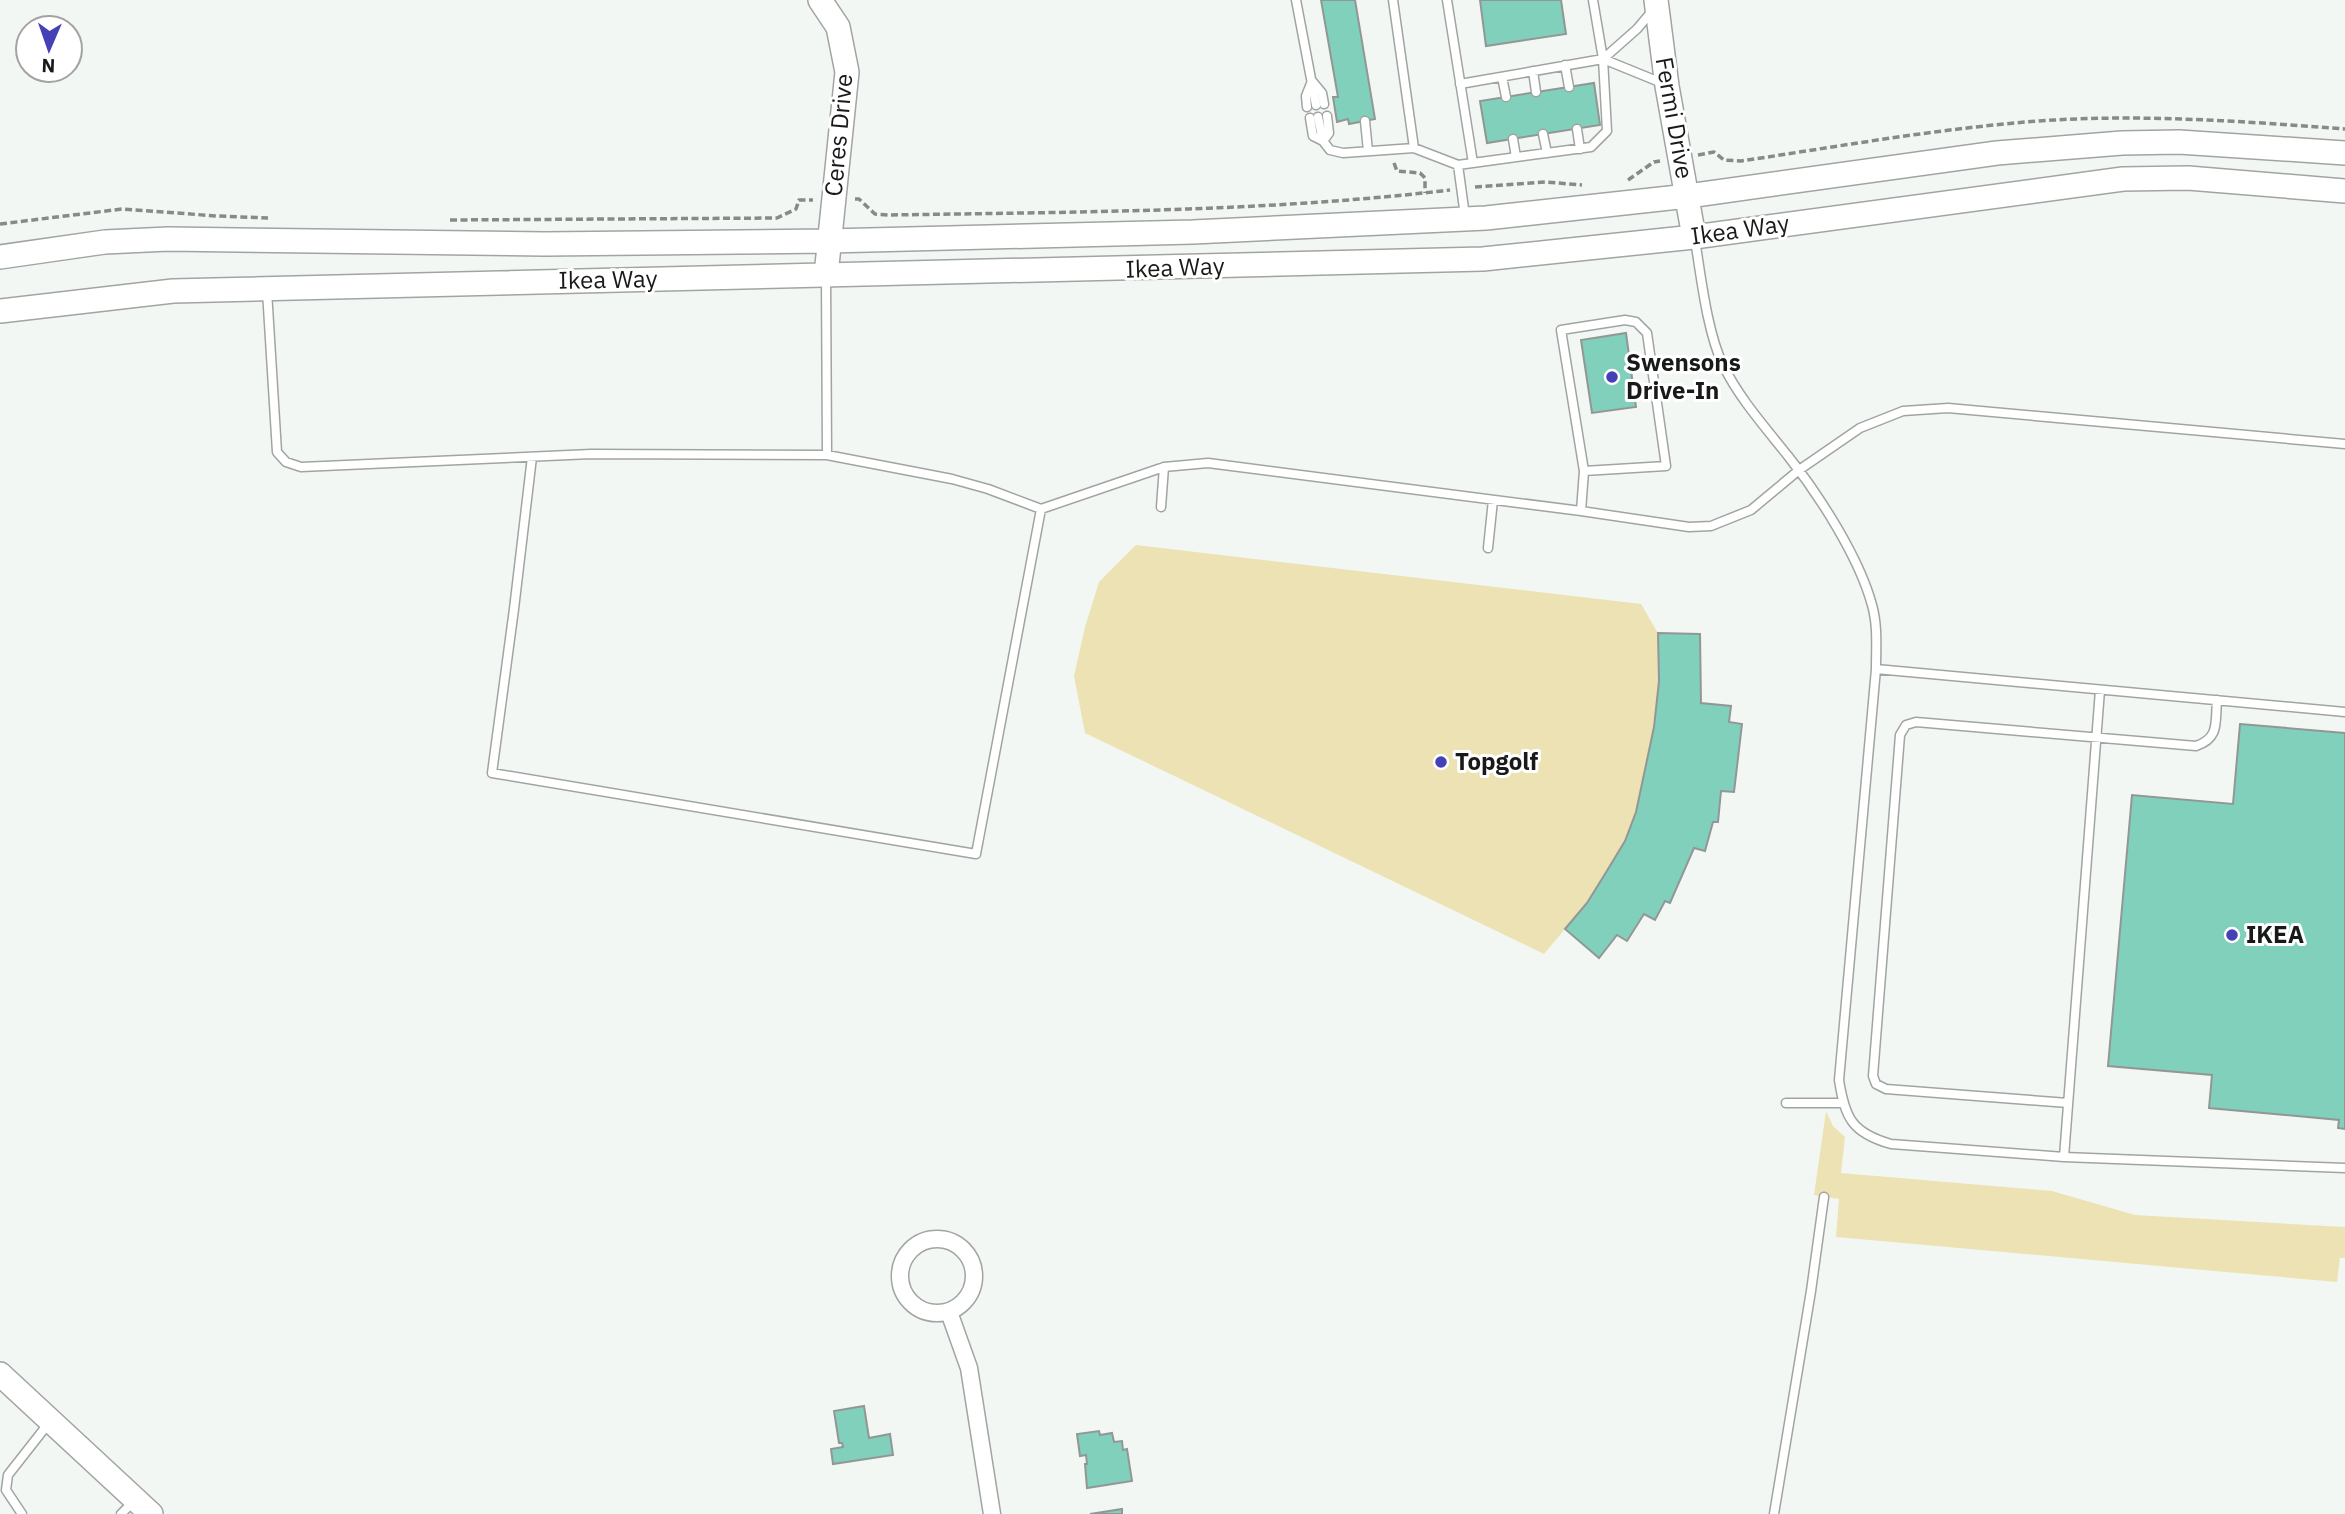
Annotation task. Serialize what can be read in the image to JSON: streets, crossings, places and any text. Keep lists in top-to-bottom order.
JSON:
{
  "streets": {
    "main road": ["Fermi Drive", "Ceres Drive", "Ikea Way"]
  },
  "crossings": [
    ["Fermi Drive", "Ikea Way"],
    ["Ceres Drive", "Ikea Way"]
  ],
  "places": ["Swensons Drive-In", "Topgolf", "IKEA"],
  "north": "bottom"
}
